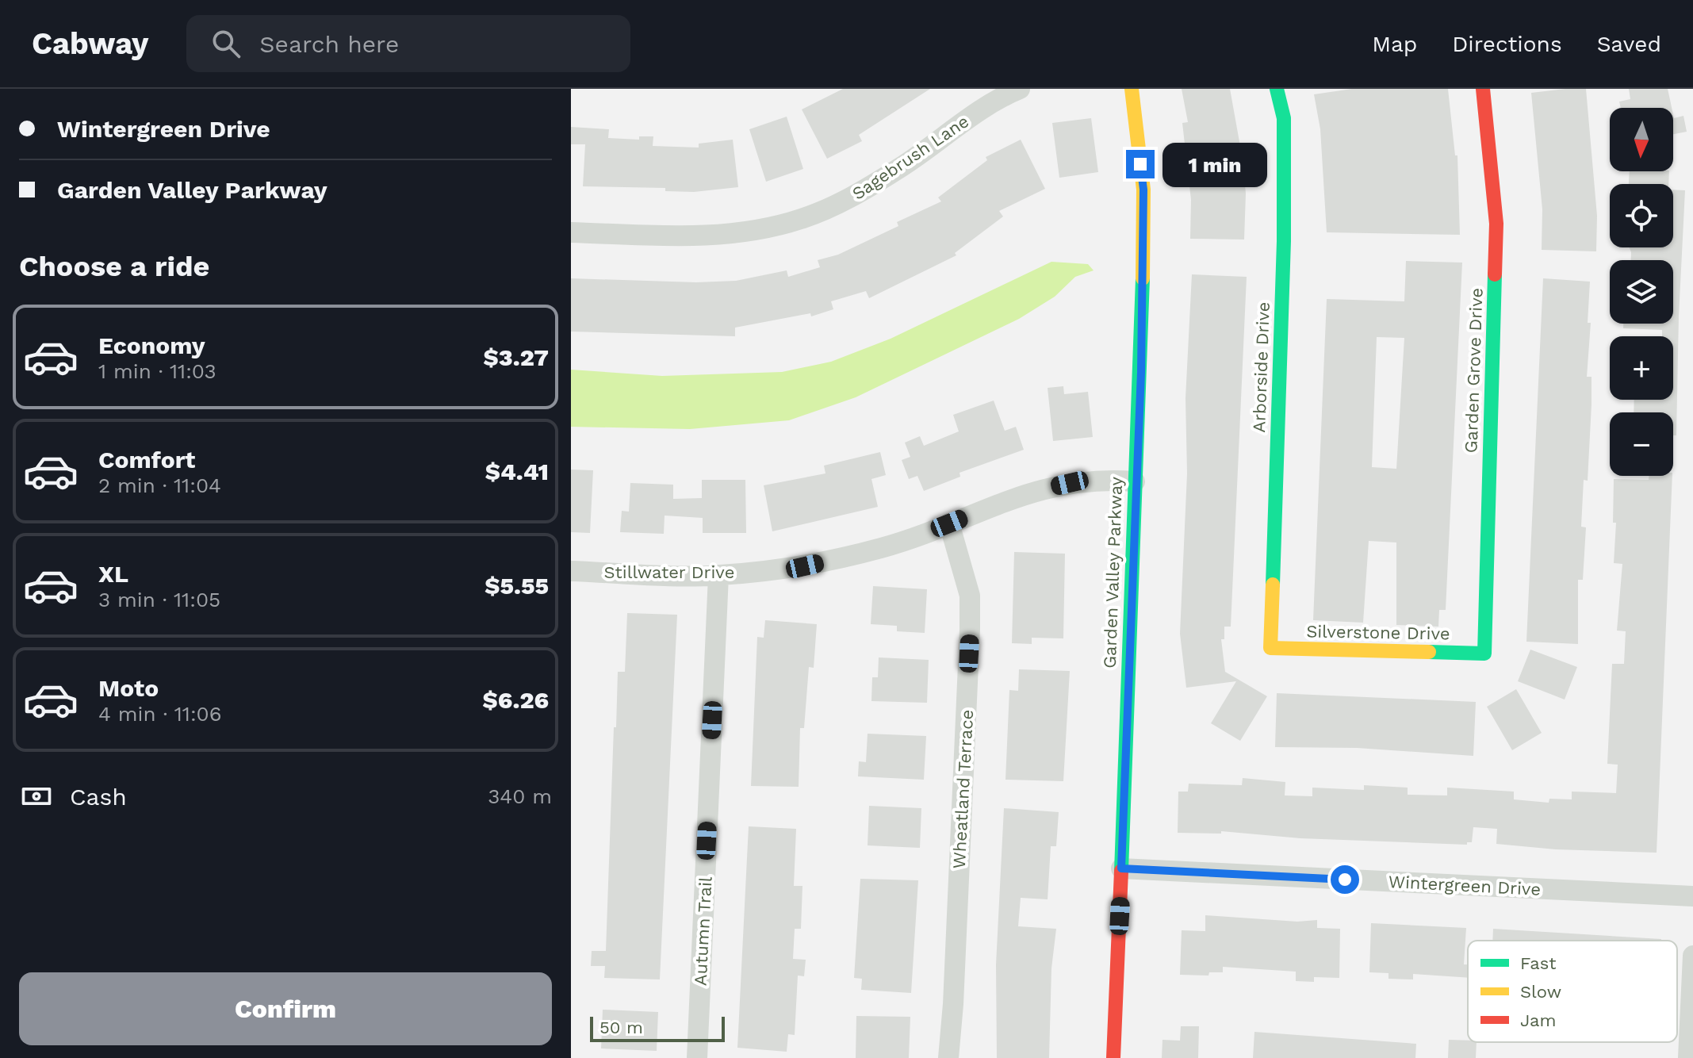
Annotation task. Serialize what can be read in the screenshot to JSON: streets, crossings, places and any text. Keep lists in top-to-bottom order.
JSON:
{
  "streets": {
    "street": [
      "Sagebrush Lane",
      "Arborside Drive",
      "Garden Grove Drive",
      "Stillwater Drive",
      "Garden Valley Parkway",
      "Silverstone Drive",
      "Wheatland Terrace",
      "Wintergreen Drive",
      "Autumn Trail"
    ]
  },
  "crossings": [
    ["Arborside Drive", "Silverstone Drive"],
    ["Garden Grove Drive", "Silverstone Drive"],
    ["Stillwater Drive", "Garden Valley Parkway"],
    ["Stillwater Drive", "Wheatland Terrace"],
    ["Stillwater Drive", "Autumn Trail"],
    ["Garden Valley Parkway", "Wintergreen Drive"]
  ],
  "legend": ["Fast", "Slow", "Jam"],
  "scale_bar": "50 m",
  "north": "bottom",
  "page": {
    "header": "Cabway",
    "search": "Search here",
    "nav": ["Map", "Directions", "Saved"],
    "banner": ["Wintergreen Drive", "Garden Valley Parkway"],
    "map_buttons": ["+", "−"],
    "bubble": "1 min",
    "heading": "Choose a ride",
    "list": [
      {
        "name": "Economy",
        "note": "1 min · 11:03",
        "value": "$3.27"
      },
      {
        "name": "Comfort",
        "note": "2 min · 11:04",
        "value": "$4.41"
      },
      {
        "name": "XL",
        "note": "3 min · 11:05",
        "value": "$5.55"
      },
      {
        "name": "Moto",
        "note": "4 min · 11:06",
        "value": "$6.26"
      }
    ],
    "pay": ["Cash", "340 m"],
    "buttons": "Confirm",
    "scale": "50 m"
  }
}
